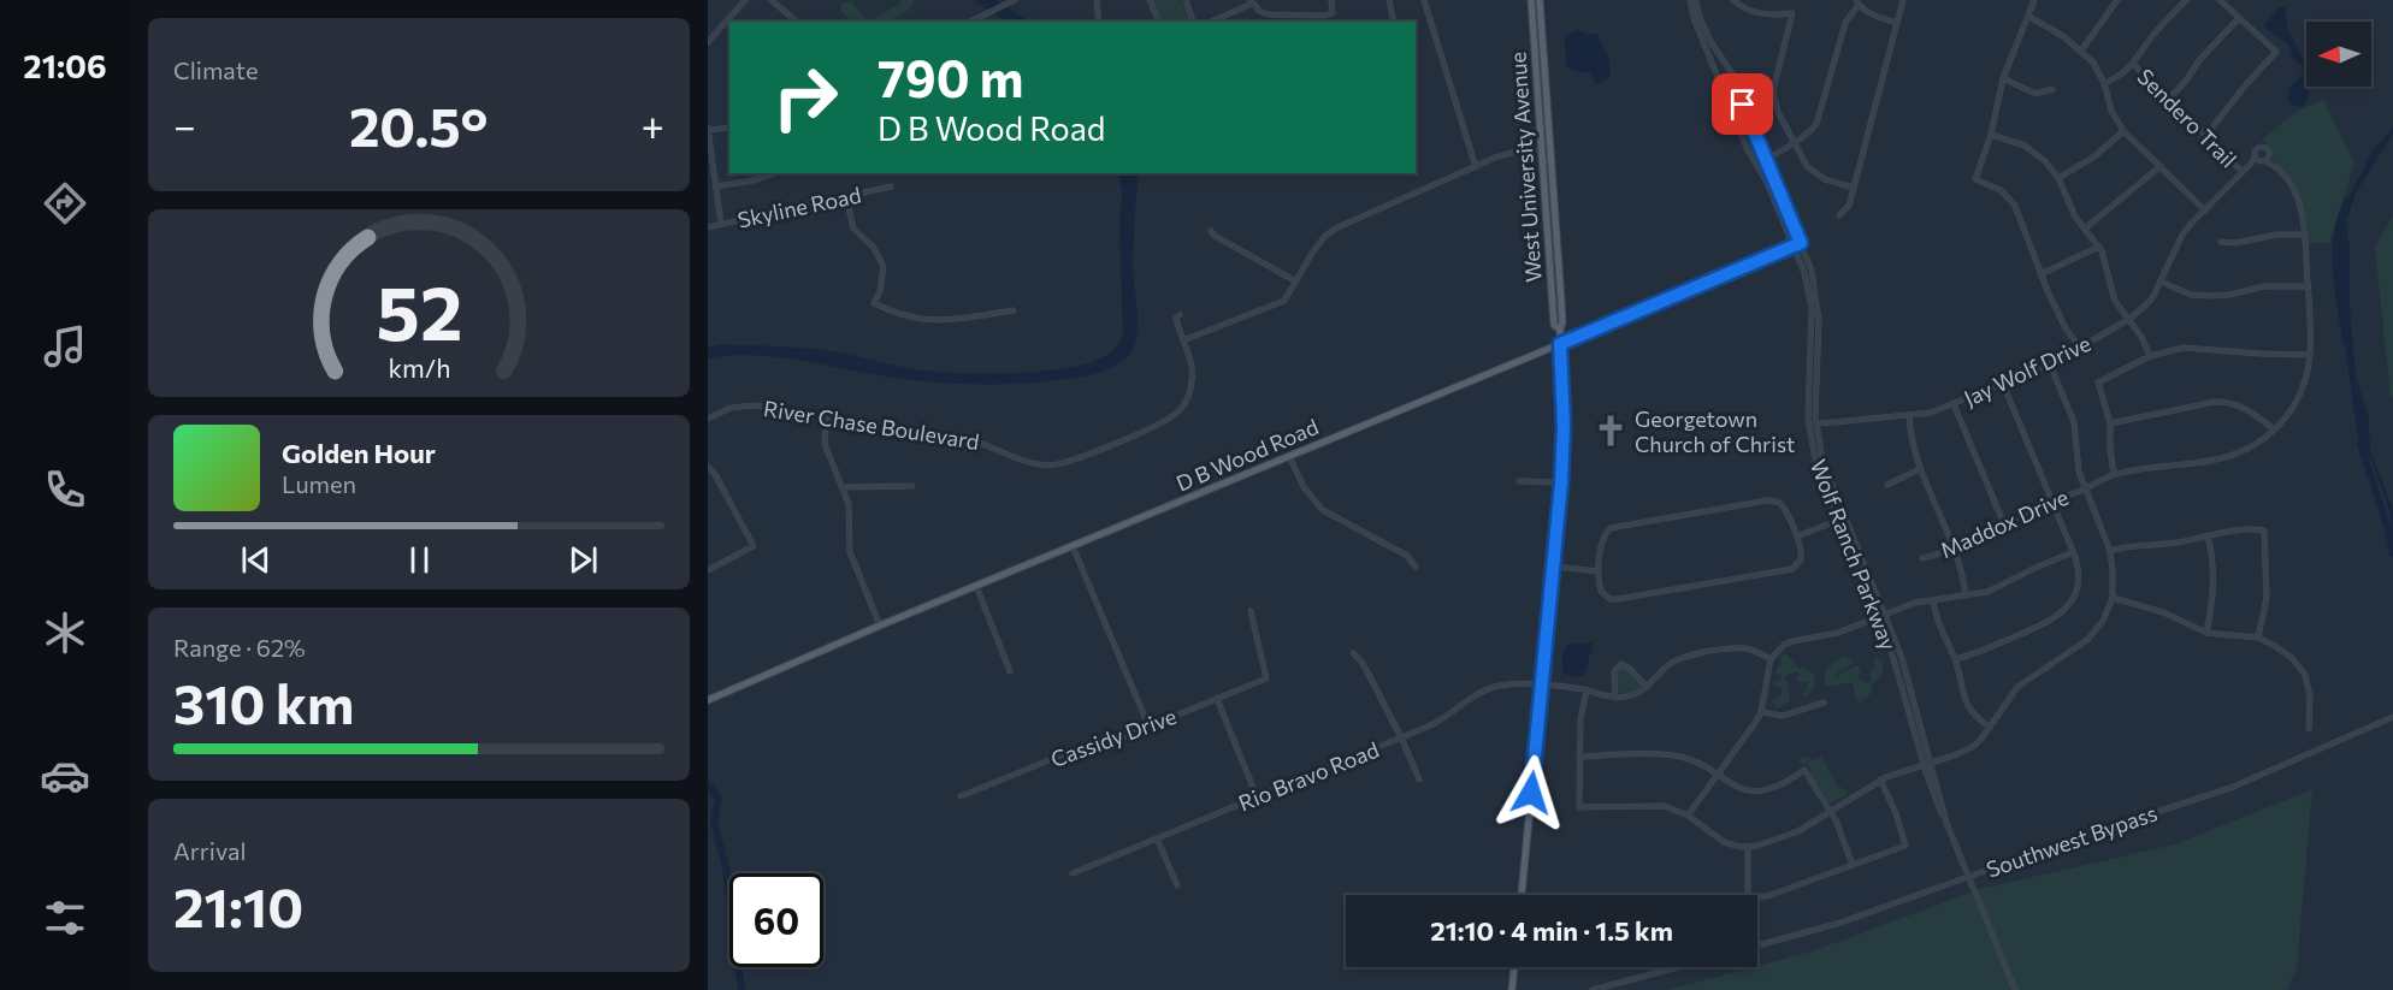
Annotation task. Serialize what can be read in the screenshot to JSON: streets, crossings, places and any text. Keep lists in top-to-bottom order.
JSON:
{
  "streets": {
    "main road": ["West University Avenue", "D B Wood Road"],
    "street": [
      "Sendero Trail",
      "Skyline Road",
      "Jay Wolf Drive",
      "River Chase Boulevard",
      "Maddox Drive",
      "Wolf Ranch Parkway",
      "Cassidy Drive",
      "Rio Bravo Road",
      "Southwest Bypass"
    ]
  },
  "crossings": [
    ["Sendero Trail", "Jay Wolf Drive"],
    ["West University Avenue", "D B Wood Road"],
    ["West University Avenue", "Rio Bravo Road"],
    ["Jay Wolf Drive", "Wolf Ranch Parkway"],
    ["D B Wood Road", "Wolf Ranch Parkway"],
    ["Wolf Ranch Parkway", "Southwest Bypass"]
  ],
  "places": {
    "church": ["Georgetown Church of Christ"]
  },
  "north": "left",
  "page": {
    "tabs": "21:06",
    "tile": [
      "Climate",
      ["Range · 62%", "310 km"],
      ["Arrival", "21:10"]
    ],
    "turn": ["790 m", "D B Wood Road"],
    "heat": ["−", "20.5°", "+"],
    "song": ["Golden Hour", "Lumen"],
    "limit": "60",
    "trip": "21:10 · 4 min · 1.5 km",
    "gauge": ["52", "km/h"]
  }
}
